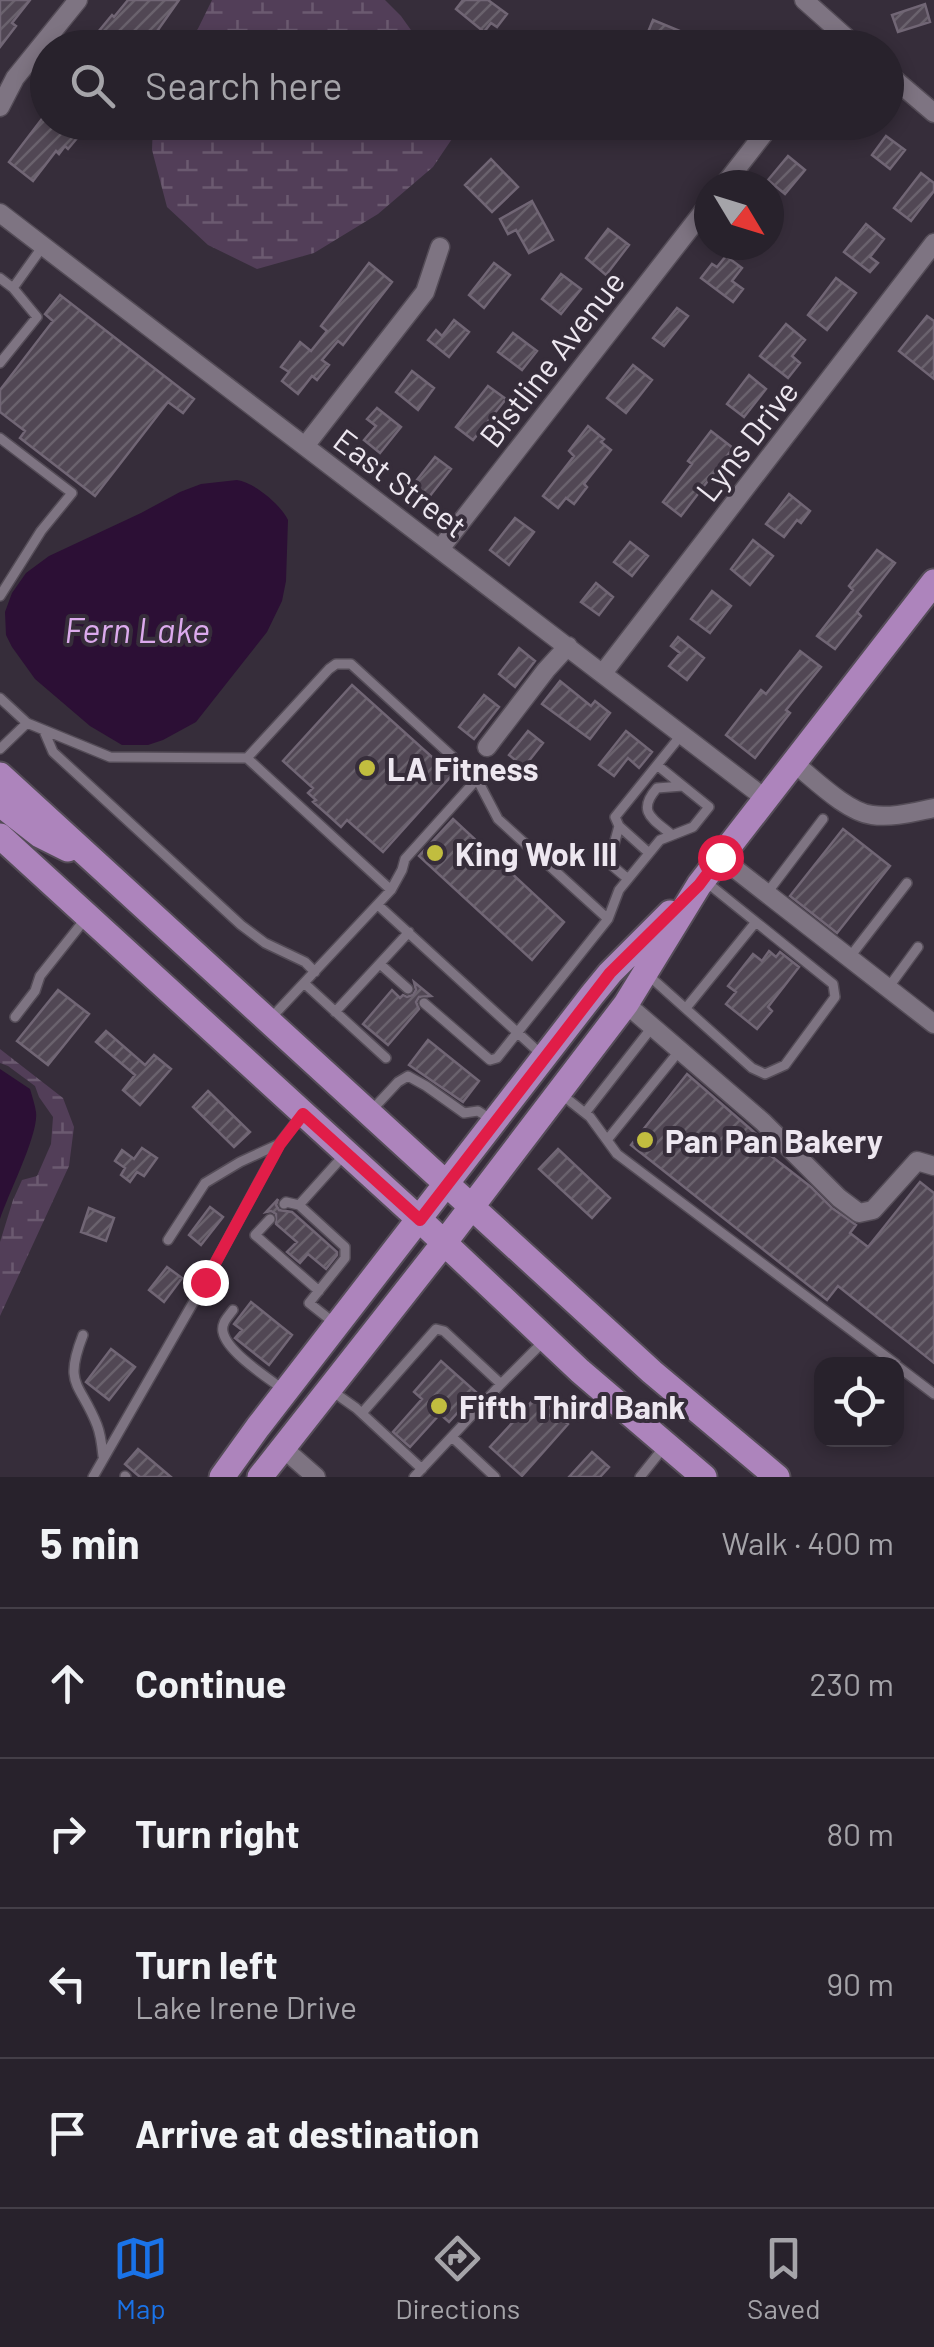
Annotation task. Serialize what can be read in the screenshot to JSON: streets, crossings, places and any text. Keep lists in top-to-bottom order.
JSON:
{
  "streets": {
    "street": ["Bistline Avenue", "Lyns Drive", "East Street"]
  },
  "crossings": [
    ["Bistline Avenue", "East Street"],
    ["Lyns Drive", "East Street"]
  ],
  "water": ["Fern Lake"],
  "places": [
    "LA Fitness",
    "King Wok III",
    "Pan Pan Bakery",
    "Fifth Third Bank"
  ],
  "north": "bottom right",
  "page": {
    "search": "Search here",
    "heading": ["5 min", "Walk · 400 m"],
    "list": [
      ["Continue", "230 m"],
      ["Turn right", "80 m"],
      ["Turn left", "Lake Irene Drive", "90 m"],
      "Arrive at destination"
    ],
    "nav": ["Map", "Directions", "Saved"]
  }
}
